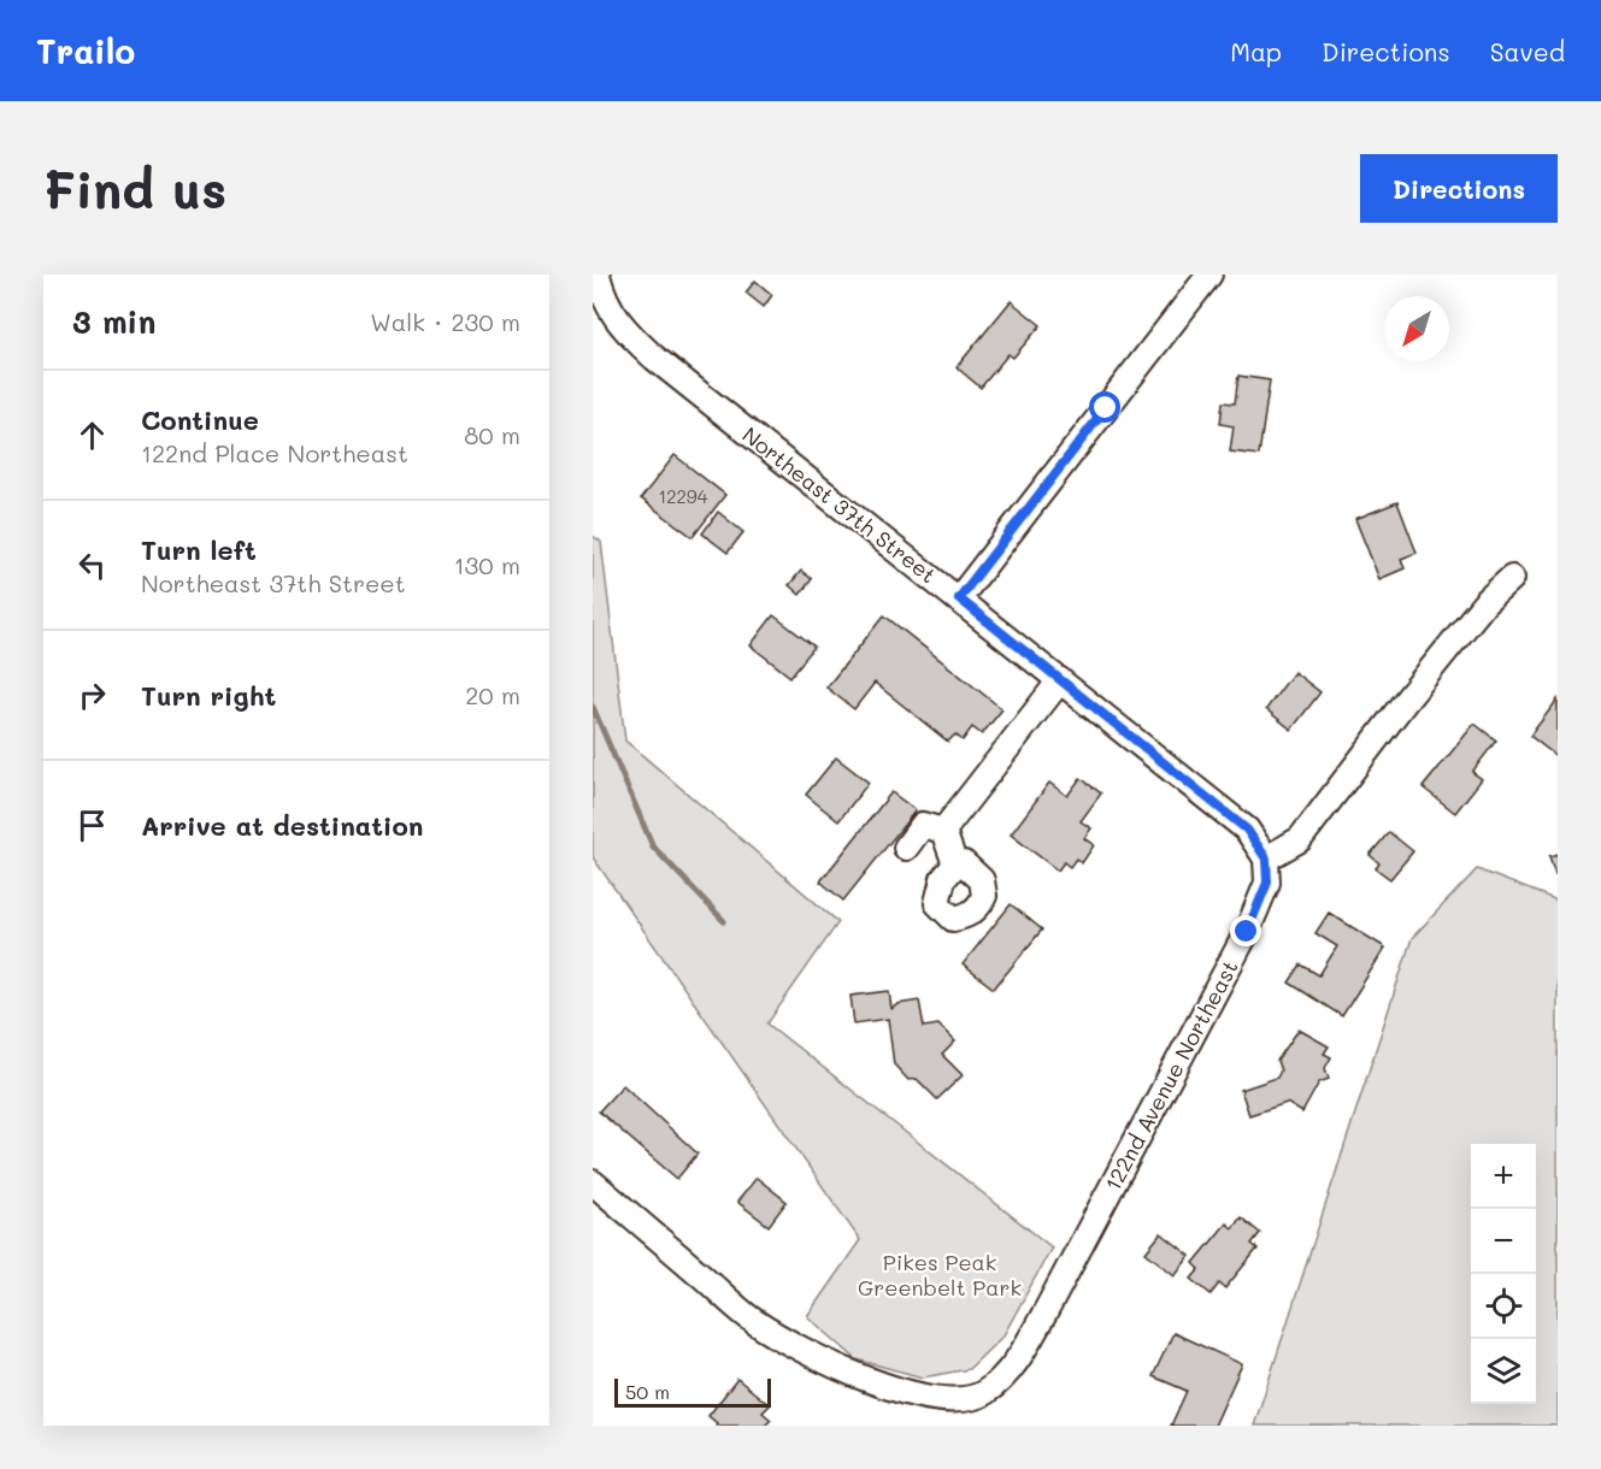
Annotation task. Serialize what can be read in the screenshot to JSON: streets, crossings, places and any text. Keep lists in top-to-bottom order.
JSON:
{
  "streets": {
    "street": ["Northeast 37th Street", "122nd Avenue Northeast"]
  },
  "crossings": [
    ["Northeast 37th Street", "122nd Avenue Northeast"]
  ],
  "parks": ["Pikes Peak Greenbelt Park"],
  "house_numbers": ["12294"],
  "scale_bar": "50 m",
  "north": "bottom left",
  "page": {
    "header": "Trailo",
    "nav": ["Map", "Directions", "Saved"],
    "buttons": "Directions",
    "title": "Find us",
    "heading": ["3 min", "Walk · 230 m"],
    "list": [
      ["Continue", "122nd Place Northeast", "80 m"],
      ["Turn left", "Northeast 37th Street", "130 m"],
      ["Turn right", "20 m"],
      "Arrive at destination"
    ],
    "map_buttons": ["+", "−"],
    "scale": "50 m"
  }
}
